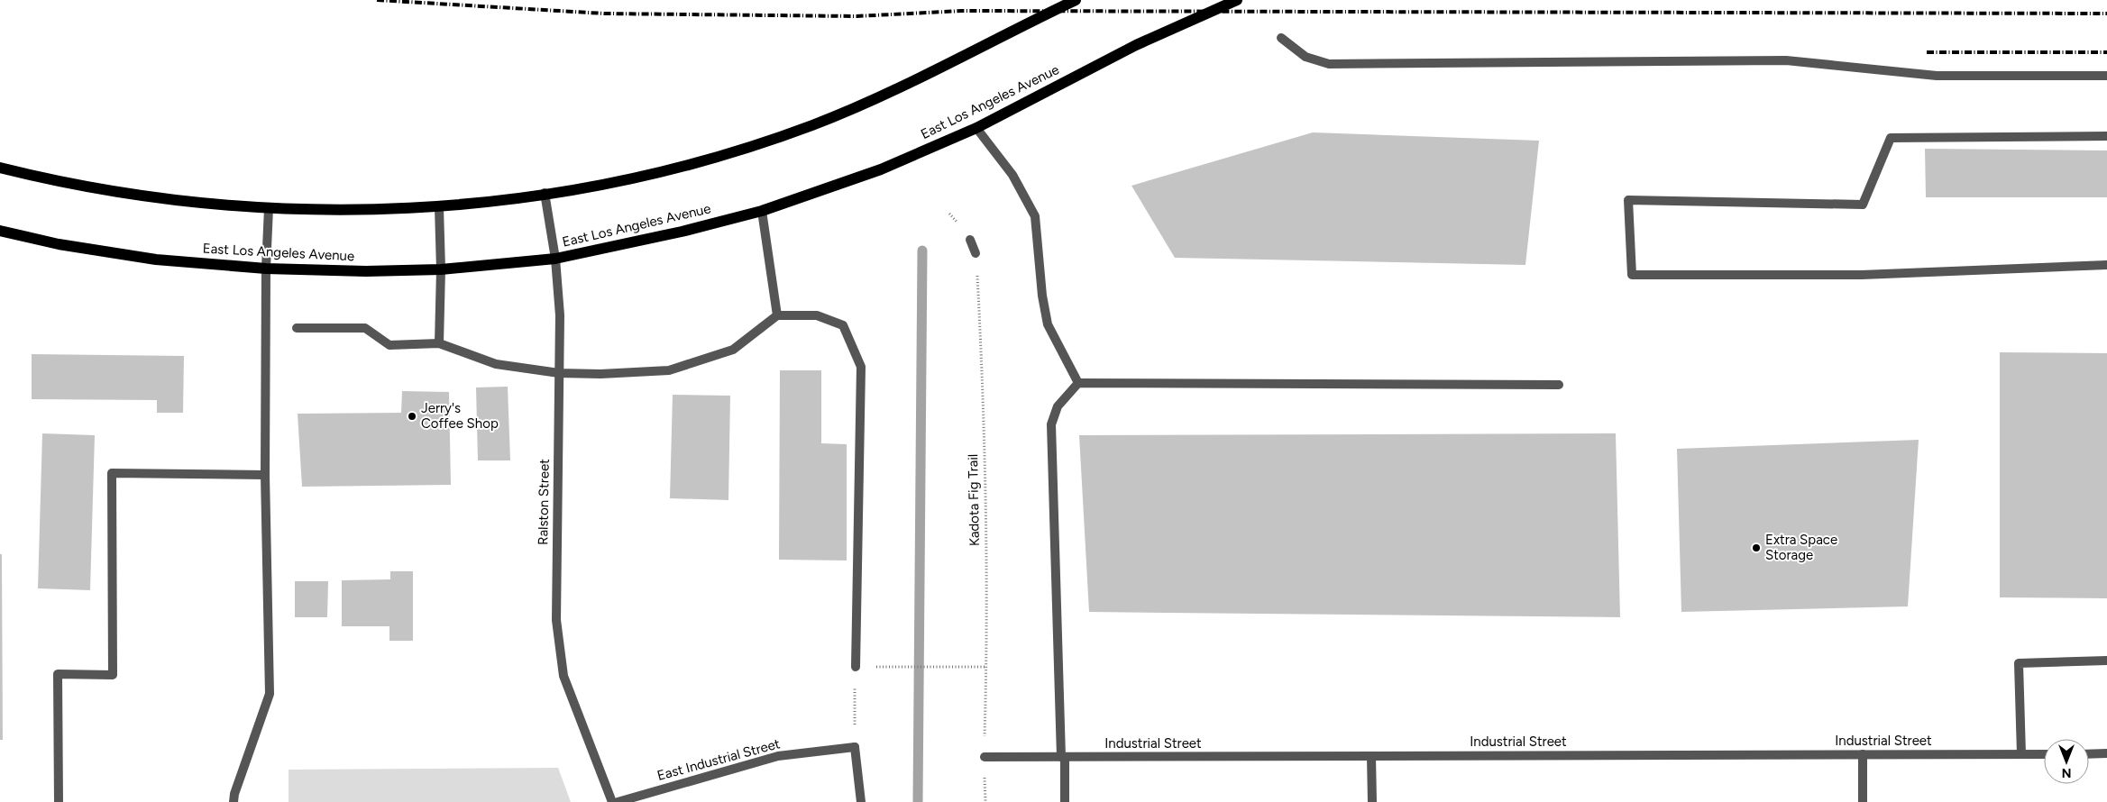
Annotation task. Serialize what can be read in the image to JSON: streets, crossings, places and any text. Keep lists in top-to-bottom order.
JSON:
{
  "streets": {
    "main road": ["East Los Angeles Avenue"],
    "street": ["Ralston Street", "Industrial Street", "East Industrial Street"],
    "path": ["Kadota Fig Trail"]
  },
  "crossings": [
    ["East Los Angeles Avenue", "Ralston Street"],
    ["Kadota Fig Trail", "Industrial Street"]
  ],
  "places": ["Jerry's Coffee Shop", "Extra Space Storage"],
  "north": "bottom"
}
